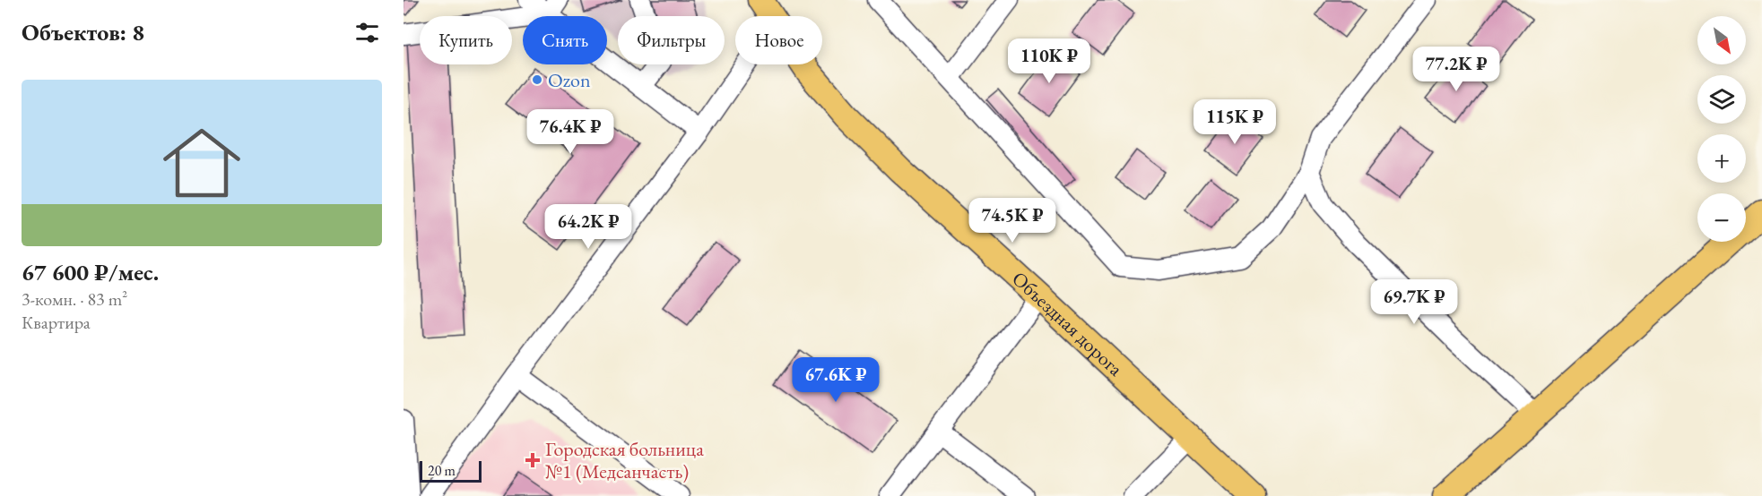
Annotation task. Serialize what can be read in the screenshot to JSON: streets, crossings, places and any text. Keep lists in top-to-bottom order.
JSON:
{
  "streets": {
    "main road": ["Объездная дорога"]
  },
  "places": {
    "other": ["Ozon"],
    "health": ["Городская больница №1 (Медсанчасть)"]
  },
  "scale_bar": "20 m",
  "north": "bottom right",
  "page": {
    "heading": "Объектов: 8",
    "map_buttons": ["+", "−"],
    "chip": [
      "Купить",
      "Снять",
      "Фильтры",
      "Новое"
    ],
    "price": [
      "110K ₽",
      "77.2K ₽",
      "115K ₽",
      "76.4K ₽",
      "74.5K ₽",
      "64.2K ₽",
      "69.7K ₽",
      "67.6K ₽"
    ],
    "list": [
      {
        "name": "67 600 ₽/мес.",
        "note": "3-комн. · 83 m² · Квартира"
      }
    ],
    "scale": "20 m"
  }
}
